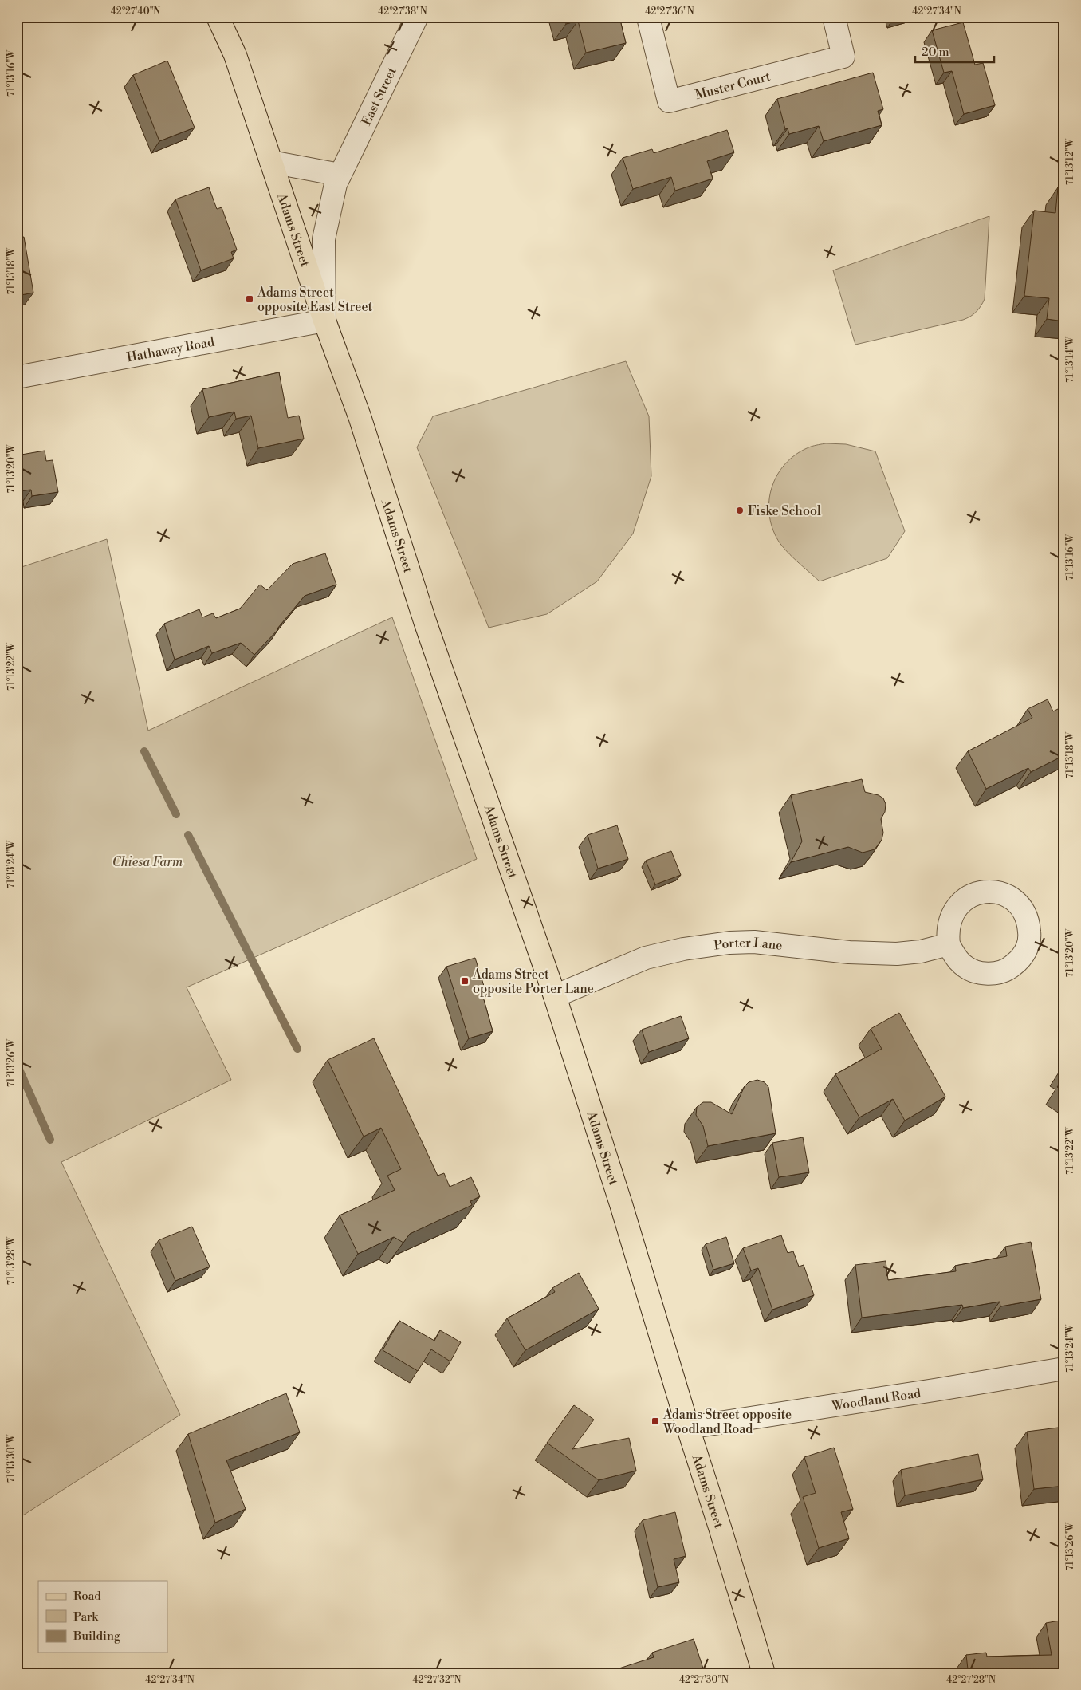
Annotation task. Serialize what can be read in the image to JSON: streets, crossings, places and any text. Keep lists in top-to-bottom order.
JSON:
{
  "streets": {
    "main road": ["Adams Street"],
    "street": [
      "Muster Court",
      "East Street",
      "Hathaway Road",
      "Porter Lane",
      "Woodland Road"
    ]
  },
  "crossings": [
    ["East Street", "Adams Street"],
    ["East Street", "Hathaway Road"],
    ["Adams Street", "Hathaway Road"],
    ["Adams Street", "Porter Lane"],
    ["Adams Street", "Woodland Road"]
  ],
  "parks": ["Chiesa Farm"],
  "places": {
    "transit": ["Adams Street opposite East Street", "Adams Street opposite Porter Lane", "Adams Street opposite Woodland Road"],
    "other": ["Fiske School"]
  },
  "legend": ["Road", "Park", "Building"],
  "scale_bar": "20 m",
  "coordinates": [
    "42°27'40\"N",
    "42°27'38\"N",
    "42°27'36\"N",
    "42°27'34\"N",
    "71°13'16\"W",
    "71°13'12\"W",
    "71°13'18\"W",
    "71°13'14\"W",
    "71°13'20\"W",
    "71°13'22\"W",
    "71°13'24\"W",
    "71°13'26\"W",
    "71°13'28\"W",
    "71°13'30\"W",
    "42°27'32\"N",
    "42°27'30\"N",
    "42°27'28\"N"
  ]
}
